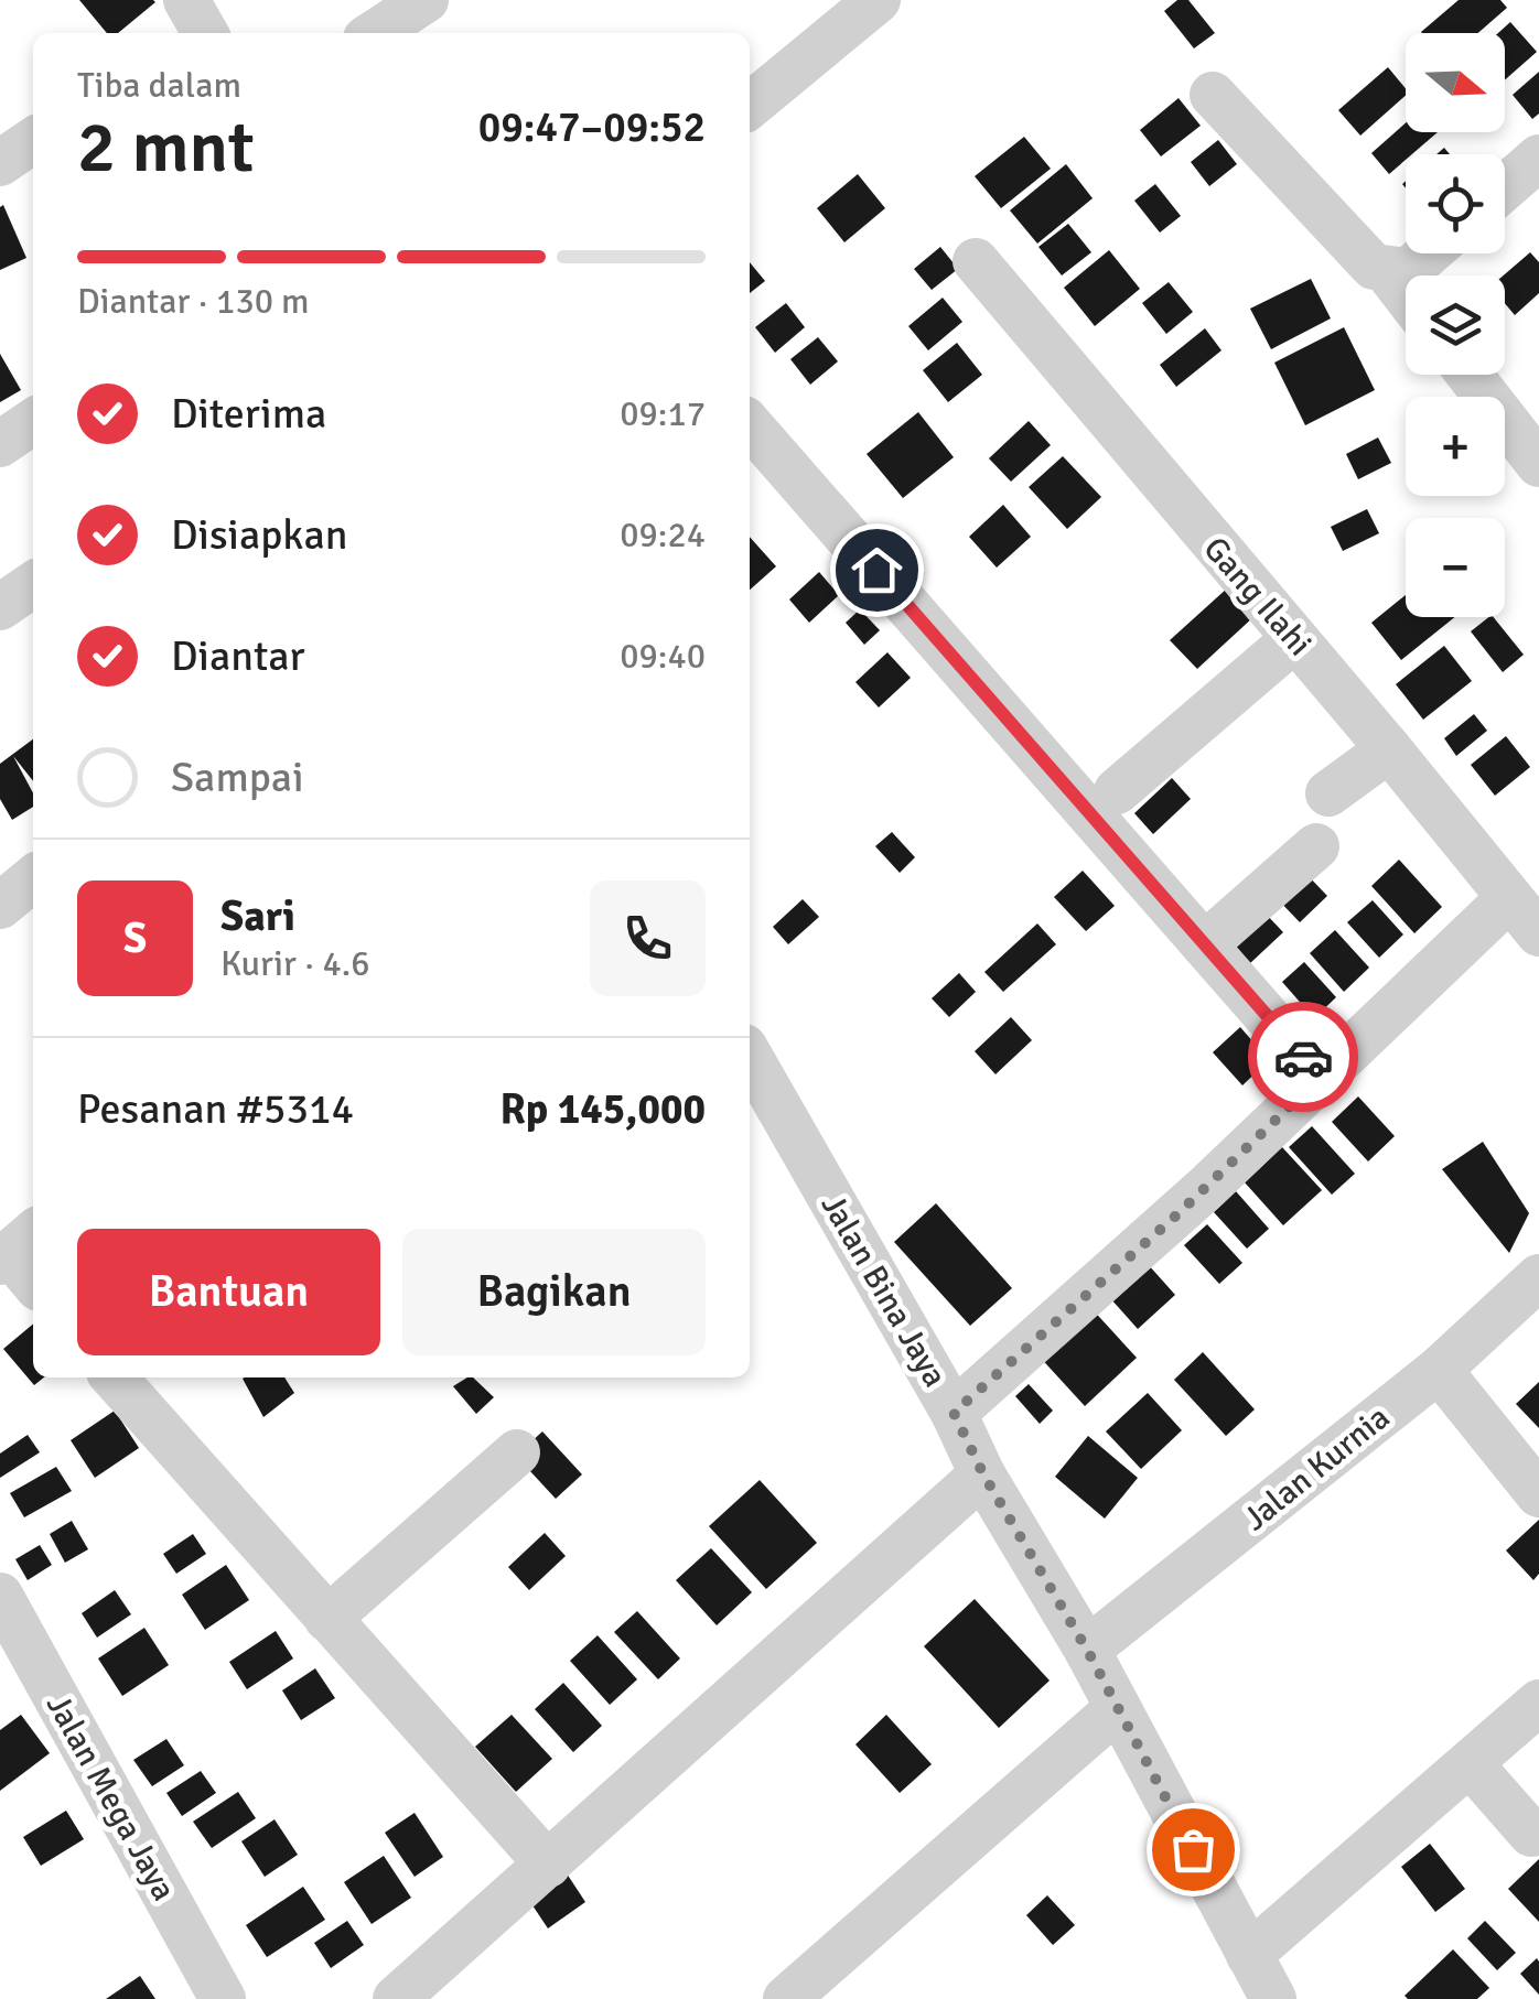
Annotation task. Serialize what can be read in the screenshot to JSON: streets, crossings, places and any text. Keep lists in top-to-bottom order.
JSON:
{
  "streets": {
    "street": [
      "Gang Ilahi",
      "Jalan Bina Jaya",
      "Jalan Kurnia",
      "Jalan Mega Jaya"
    ]
  },
  "crossings": [
    ["Jalan Bina Jaya", "Jalan Kurnia"]
  ],
  "north": "right",
  "page": {
    "map_buttons": ["+", "−"],
    "heading": ["2 mnt", "Tiba dalam", "09:47–09:52"],
    "panel": [
      "Sari",
      "Kurir · 4.6",
      "Pesanan #5314",
      "Rp 145,000"
    ],
    "bar": "Diantar · 130 m",
    "list": [
      ["Diterima", "09:17"],
      ["Disiapkan", "09:24"],
      ["Diantar", "09:40"],
      "Sampai"
    ],
    "round": "S",
    "buttons": ["Bantuan", "Bagikan"]
  }
}
